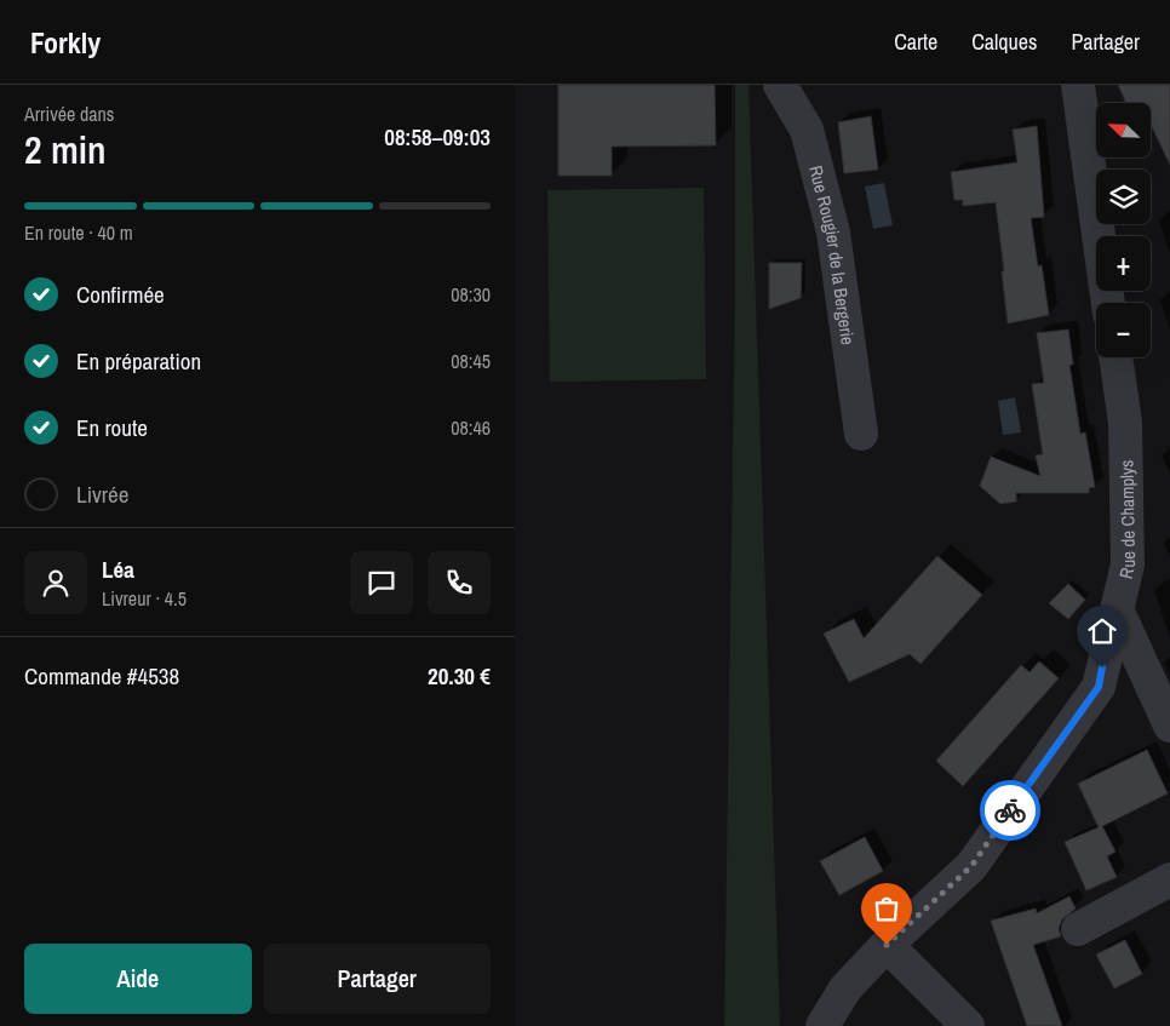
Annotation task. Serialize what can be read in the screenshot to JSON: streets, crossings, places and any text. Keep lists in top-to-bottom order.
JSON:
{
  "streets": {
    "street": ["Rue Rougier de la Bergerie", "Rue de Champlys"]
  },
  "north": "top left",
  "page": {
    "header": "Forkly",
    "nav": ["Carte", "Calques", "Partager"],
    "heading": ["2 min", "Arrivée dans", "08:58–09:03"],
    "panel": [
      "Léa",
      "Livreur · 4.5",
      "Commande #4538",
      "20.30 €"
    ],
    "map_buttons": ["+", "−"],
    "bar": "En route · 40 m",
    "list": [
      ["Confirmée", "08:30"],
      ["En préparation", "08:45"],
      ["En route", "08:46"],
      "Livrée"
    ],
    "buttons": ["Aide", "Partager"]
  }
}
